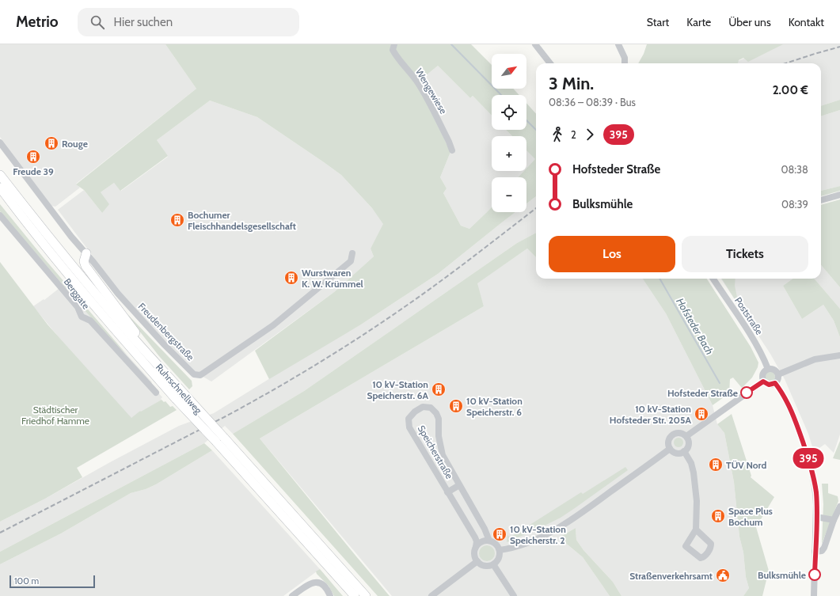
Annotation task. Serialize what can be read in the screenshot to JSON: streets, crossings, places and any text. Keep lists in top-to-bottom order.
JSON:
{
  "streets": {
    "highway": ["Ruhrschnellweg"],
    "street": [
      "Wengewiese",
      "Berggate",
      "Poststraße",
      "Freudenbergstraße",
      "Speicherstraße"
    ]
  },
  "water": ["Hofsteder Bach"],
  "parks": ["Städtischer Friedhof Hamme"],
  "places": {
    "building": [
      "Rouge",
      "Freude 39",
      "Bochumer Fleischhandelsgesellschaft",
      "Wurstwaren K. W. Krümmel",
      "10 kV-Station Speicherstr. 6A",
      "10 kV-Station Speicherstr. 6",
      "10 kV-Station Hofsteder Str. 205A",
      "TÜV Nord",
      "Space Plus Bochum",
      "10 kV-Station Speicherstr. 2"
    ],
    "other": ["Hofsteder Straße", "Bulksmühle"],
    "public building": ["Straßenverkehrsamt"]
  },
  "lines": ["bus line 395"],
  "scale_bar": "100 m",
  "north": "top right",
  "page": {
    "header": "Metrio",
    "search": "Hier suchen",
    "nav": [
      "Start",
      "Karte",
      "Über uns",
      "Kontakt"
    ],
    "on_map": "395",
    "map_buttons": ["+", "−"],
    "heading": ["3 Min.", "08:36 – 08:39 · Bus", "2.00 €"],
    "legs": ["2", "395"],
    "list": [
      {
        "name": "Hofsteder Straße",
        "value": "08:38"
      },
      {
        "name": "Bulksmühle",
        "value": "08:39"
      }
    ],
    "buttons": ["Los", "Tickets"],
    "scale": "100 m"
  }
}
